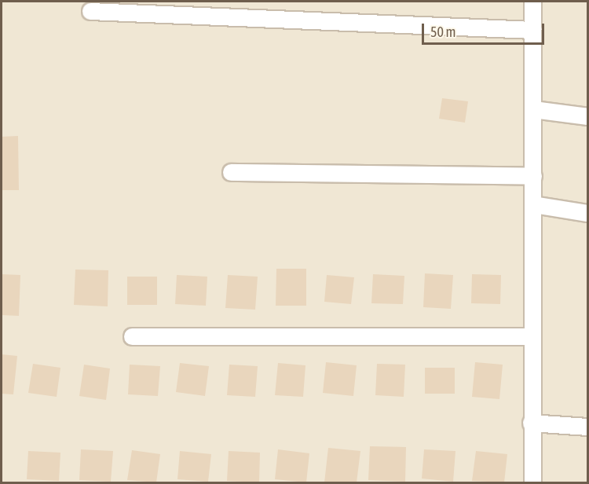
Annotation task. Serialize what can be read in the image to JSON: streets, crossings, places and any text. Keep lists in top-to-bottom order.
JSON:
{
  "scale_bar": "50 m"
}
